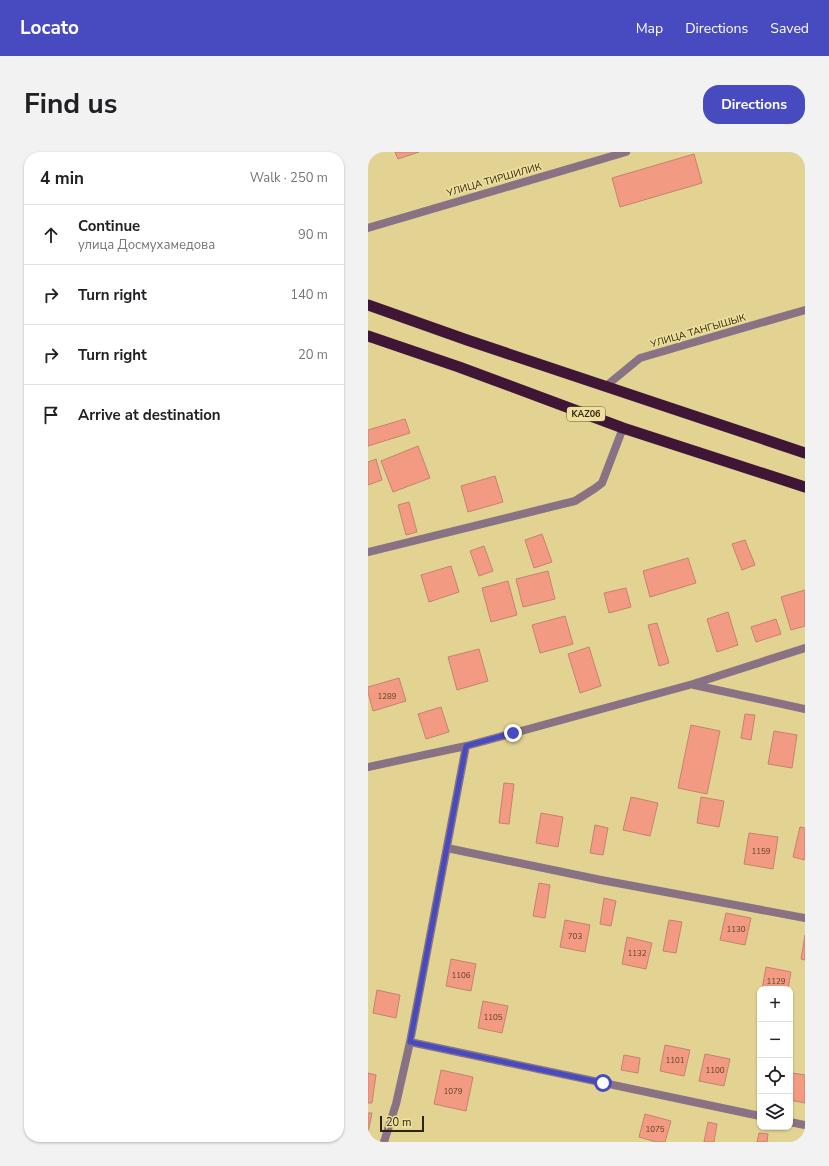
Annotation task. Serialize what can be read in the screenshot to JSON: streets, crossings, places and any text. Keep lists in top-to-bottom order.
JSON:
{
  "streets": {
    "highway": ["KАZ06"],
    "street": ["УЛИЦА ТИРШИЛИК", "УЛИЦА ТАНГЫШЫК"]
  },
  "house_numbers": [
    "1289",
    "1159",
    "1130",
    "703",
    "1132",
    "1106",
    "1129",
    "1105",
    "1101",
    "1100",
    "1079",
    "1075"
  ],
  "scale_bar": "20 m",
  "page": {
    "header": "Locato",
    "nav": ["Map", "Directions", "Saved"],
    "title": "Find us",
    "buttons": "Directions",
    "heading": ["4 min", "Walk · 250 m"],
    "list": [
      ["Continue", "улица Досмухамедова", "90 m"],
      ["Turn right", "140 m"],
      ["Turn right", "20 m"],
      "Arrive at destination"
    ],
    "map_buttons": ["+", "−"],
    "scale": "20 m"
  }
}
